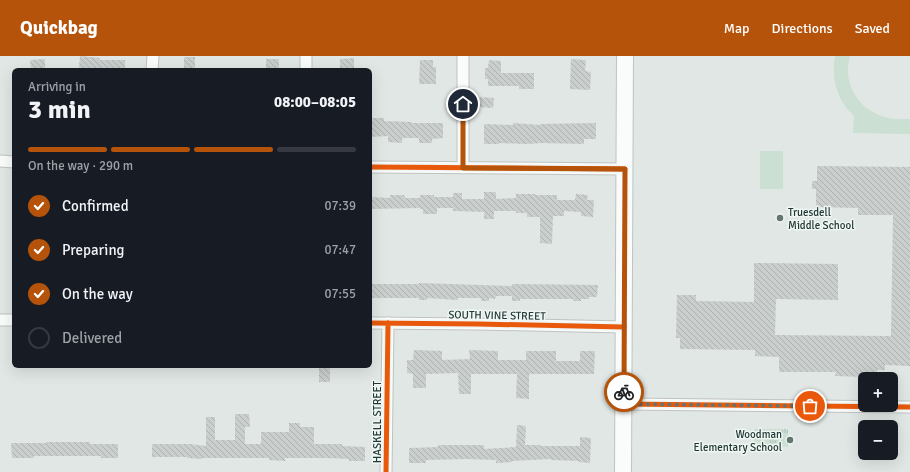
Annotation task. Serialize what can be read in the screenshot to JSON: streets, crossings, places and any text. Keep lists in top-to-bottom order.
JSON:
{
  "streets": {
    "street": ["SOUTH VINE STREET", "HASKELL STREET"]
  },
  "crossings": [
    ["SOUTH VINE STREET", "HASKELL STREET"]
  ],
  "places": ["Truesdell Middle School", "Woodman Elementary School"],
  "page": {
    "header": "Quickbag",
    "nav": ["Map", "Directions", "Saved"],
    "heading": ["3 min", "Arriving in", "08:00–08:05"],
    "bar": "On the way · 290 m",
    "list": [
      ["Confirmed", "07:39"],
      ["Preparing", "07:47"],
      ["On the way", "07:55"],
      "Delivered"
    ],
    "map_buttons": ["+", "−"]
  }
}
